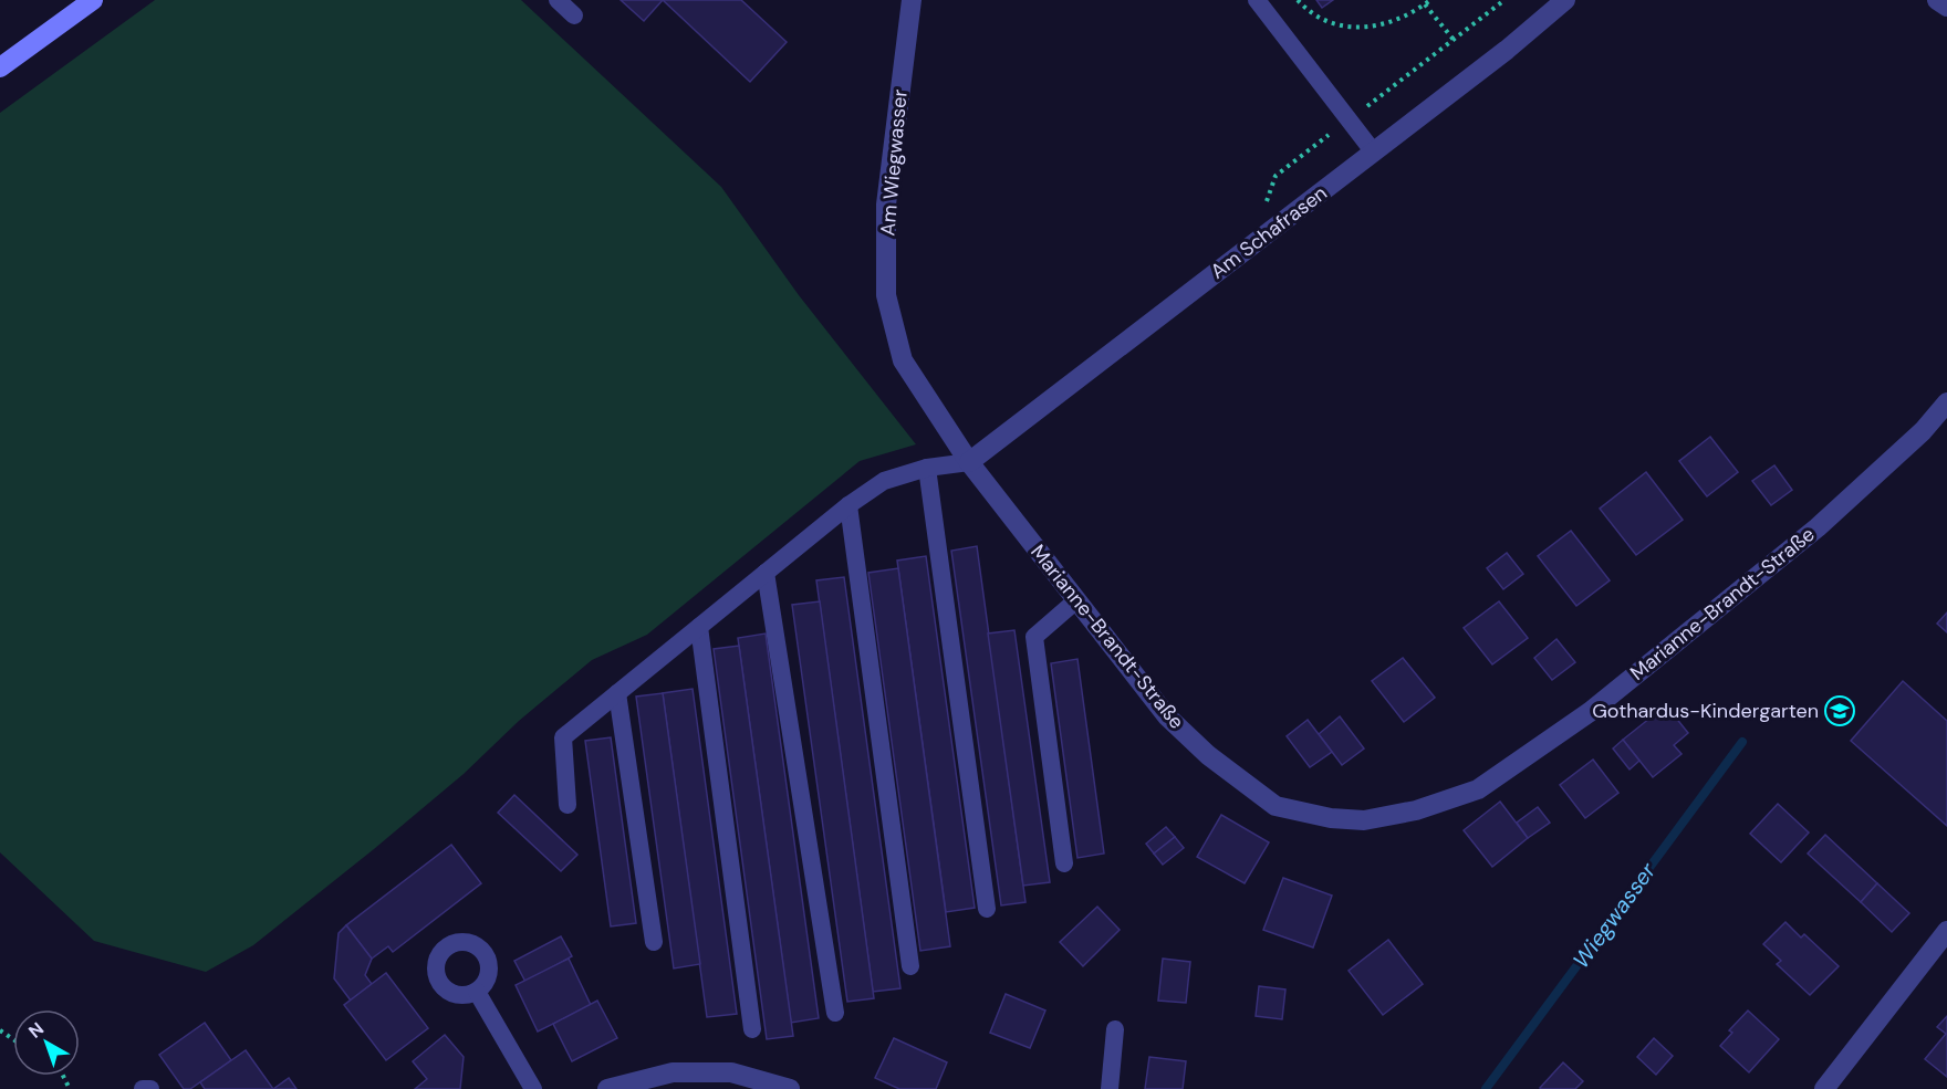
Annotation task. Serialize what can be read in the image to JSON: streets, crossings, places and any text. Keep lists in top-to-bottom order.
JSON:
{
  "streets": {
    "street": ["Am Wiegwasser", "Am Schafrasen", "Marianne-Brandt-Straße"]
  },
  "crossings": [
    ["Am Wiegwasser", "Am Schafrasen"],
    ["Am Wiegwasser", "Marianne-Brandt-Straße"],
    ["Am Schafrasen", "Marianne-Brandt-Straße"]
  ],
  "water": ["Wiegwasser"],
  "places": {
    "school or university": ["Gothardus-Kindergarten"]
  },
  "north": "top left"
}
